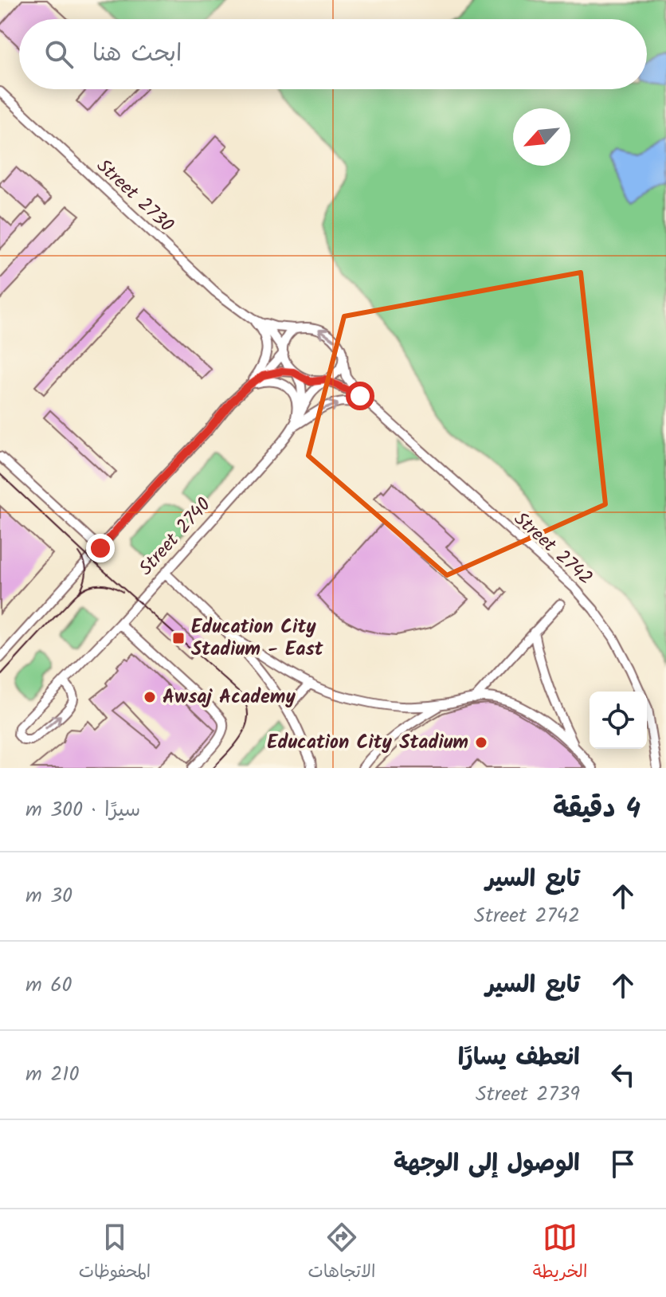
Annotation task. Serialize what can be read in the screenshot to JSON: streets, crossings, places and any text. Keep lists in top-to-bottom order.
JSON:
{
  "streets": {
    "street": ["Street 2730", "Street 2740", "Street 2742"]
  },
  "crossings": [
    ["Street 2730", "Street 2740"],
    ["Street 2730", "Street 2742"],
    ["Street 2740", "Street 2742"]
  ],
  "places": {
    "transit": ["Education City Stadium - East"],
    "other": ["Awsaj Academy", "Education City Stadium"]
  },
  "north": "bottom left",
  "page": {
    "search": "ابحث هنا",
    "heading": ["4 دقيقة", "سيرًا · 300 m"],
    "list": [
      ["تابع السير", "Street 2742", "30 m"],
      ["تابع السير", "60 m"],
      ["انعطف يسارًا", "Street 2739", "210 m"],
      "الوصول إلى الوجهة"
    ],
    "nav": ["الخريطة", "الاتجاهات", "المحفوظات"]
  }
}
